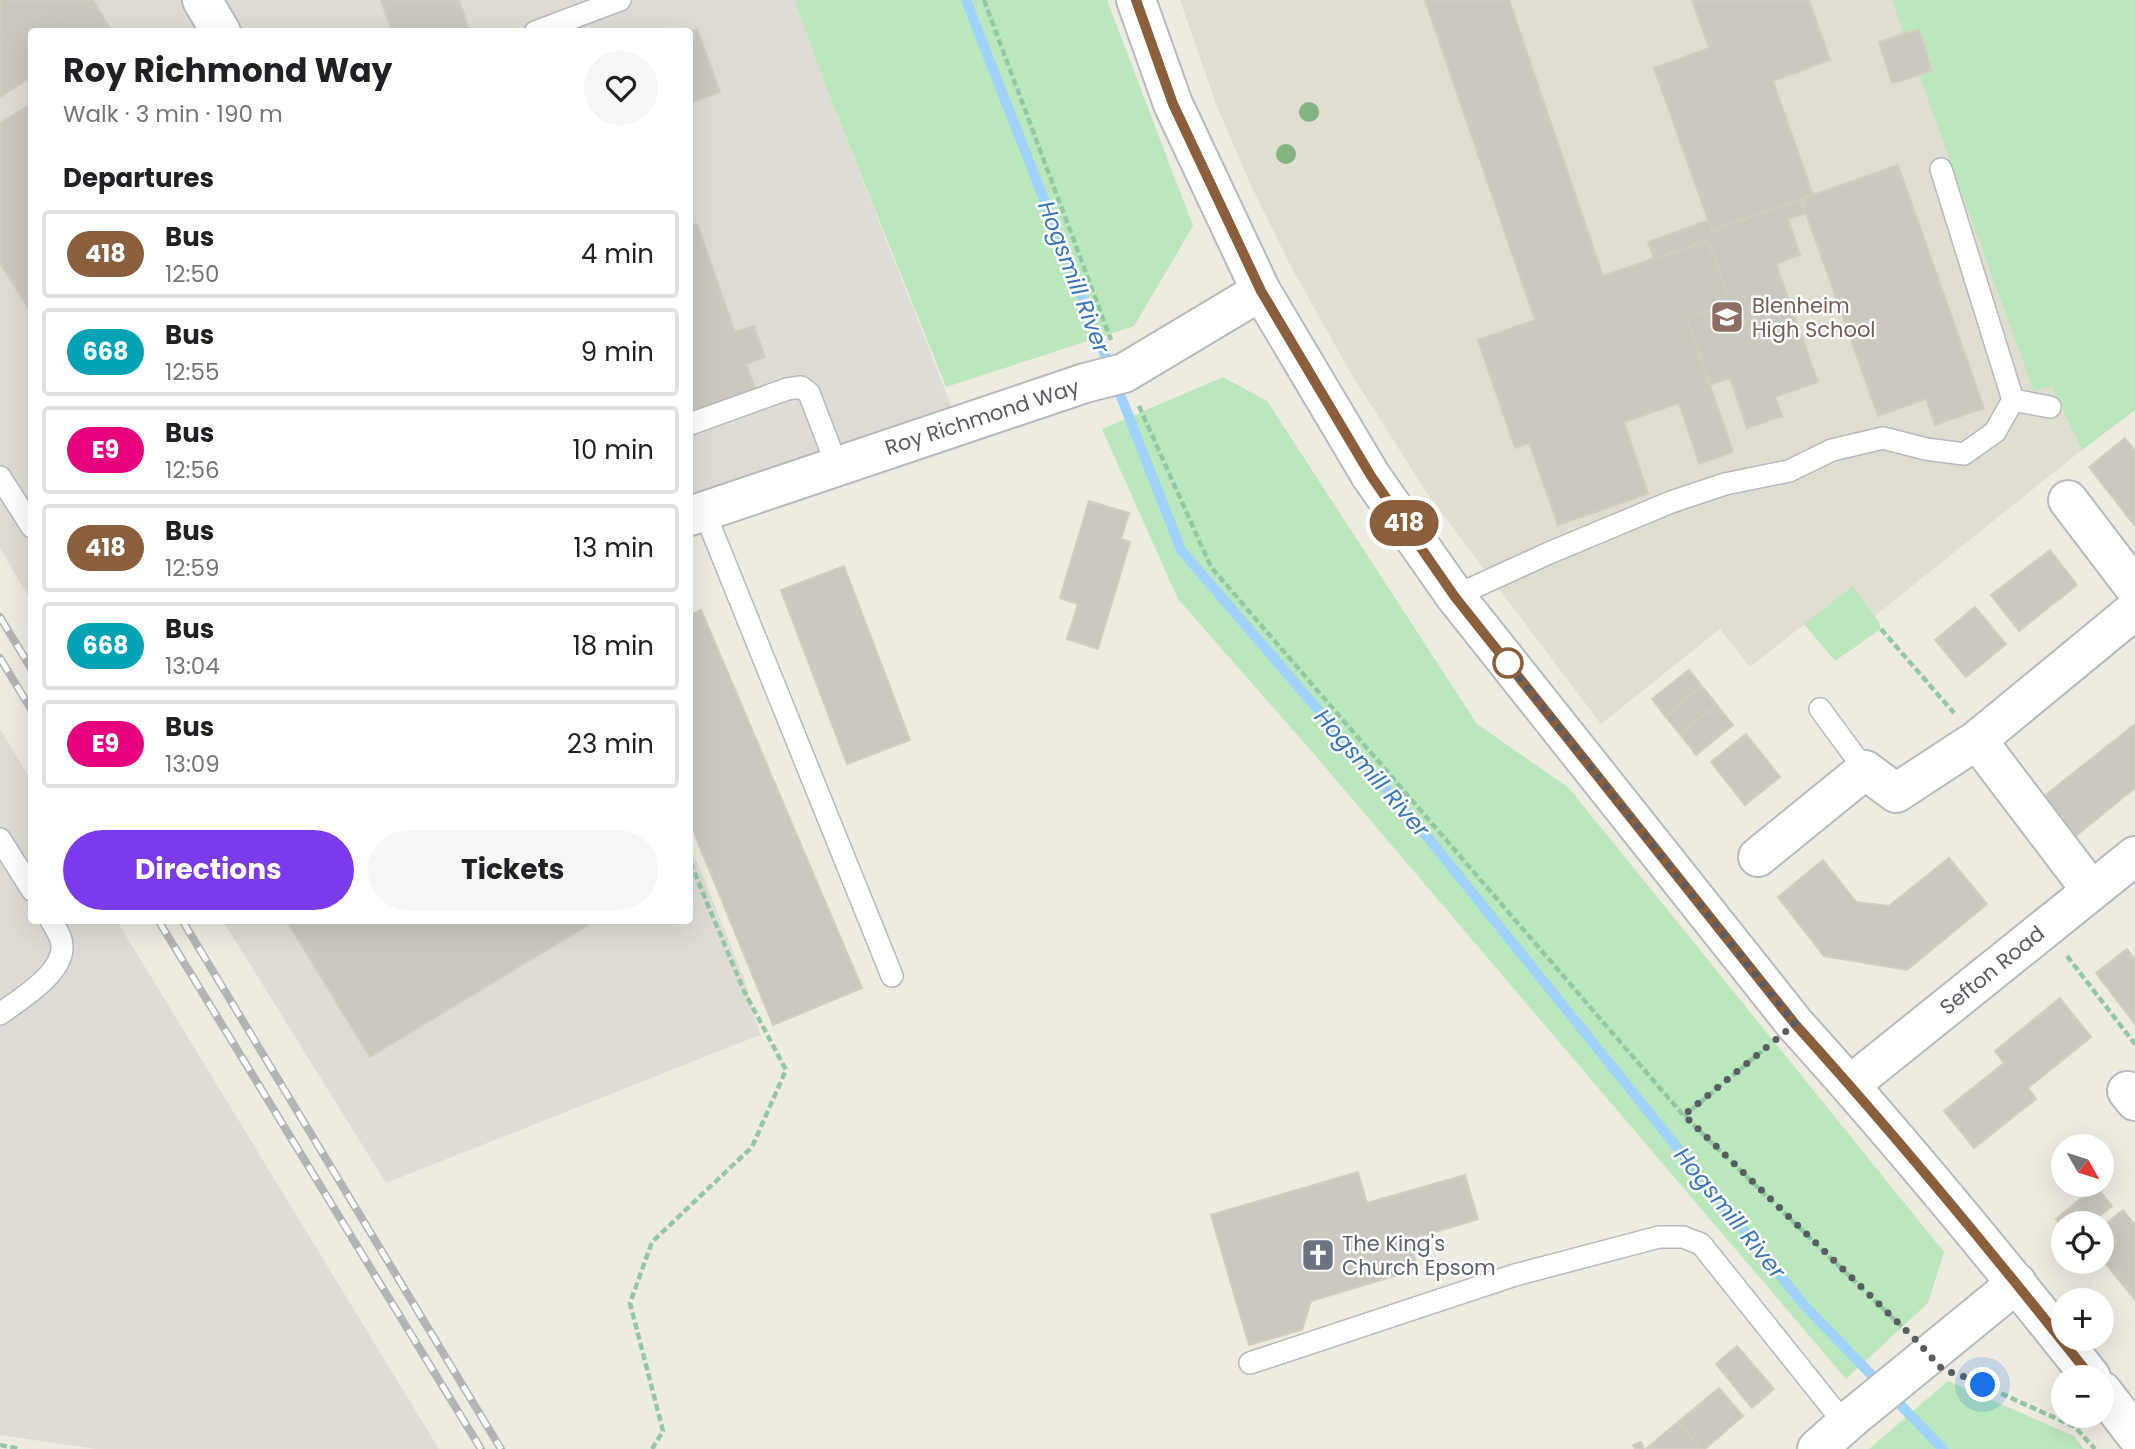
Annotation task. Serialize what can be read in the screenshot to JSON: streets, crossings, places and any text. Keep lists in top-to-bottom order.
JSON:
{
  "streets": {
    "street": ["Roy Richmond Way", "Sefton Road"]
  },
  "water": ["Hogsmill River"],
  "places": {
    "school or university": ["Blenheim High School"],
    "church": ["The King's Church Epsom"]
  },
  "lines": ["bus line 418"],
  "north": "bottom right",
  "page": {
    "on_map": "418",
    "heading": [
      ["Roy Richmond Way", "Walk · 3 min · 190 m"],
      "Departures"
    ],
    "list": [
      {
        "mark": "418",
        "name": "Bus",
        "note": "12:50",
        "value": "4 min"
      },
      {
        "mark": "668",
        "name": "Bus",
        "note": "12:55",
        "value": "9 min"
      },
      {
        "mark": "E9",
        "name": "Bus",
        "note": "12:56",
        "value": "10 min"
      },
      {
        "mark": "418",
        "name": "Bus",
        "note": "12:59",
        "value": "13 min"
      },
      {
        "mark": "668",
        "name": "Bus",
        "note": "13:04",
        "value": "18 min"
      },
      {
        "mark": "E9",
        "name": "Bus",
        "note": "13:09",
        "value": "23 min"
      }
    ],
    "buttons": ["Directions", "Tickets"],
    "map_buttons": ["+", "−"]
  }
}
